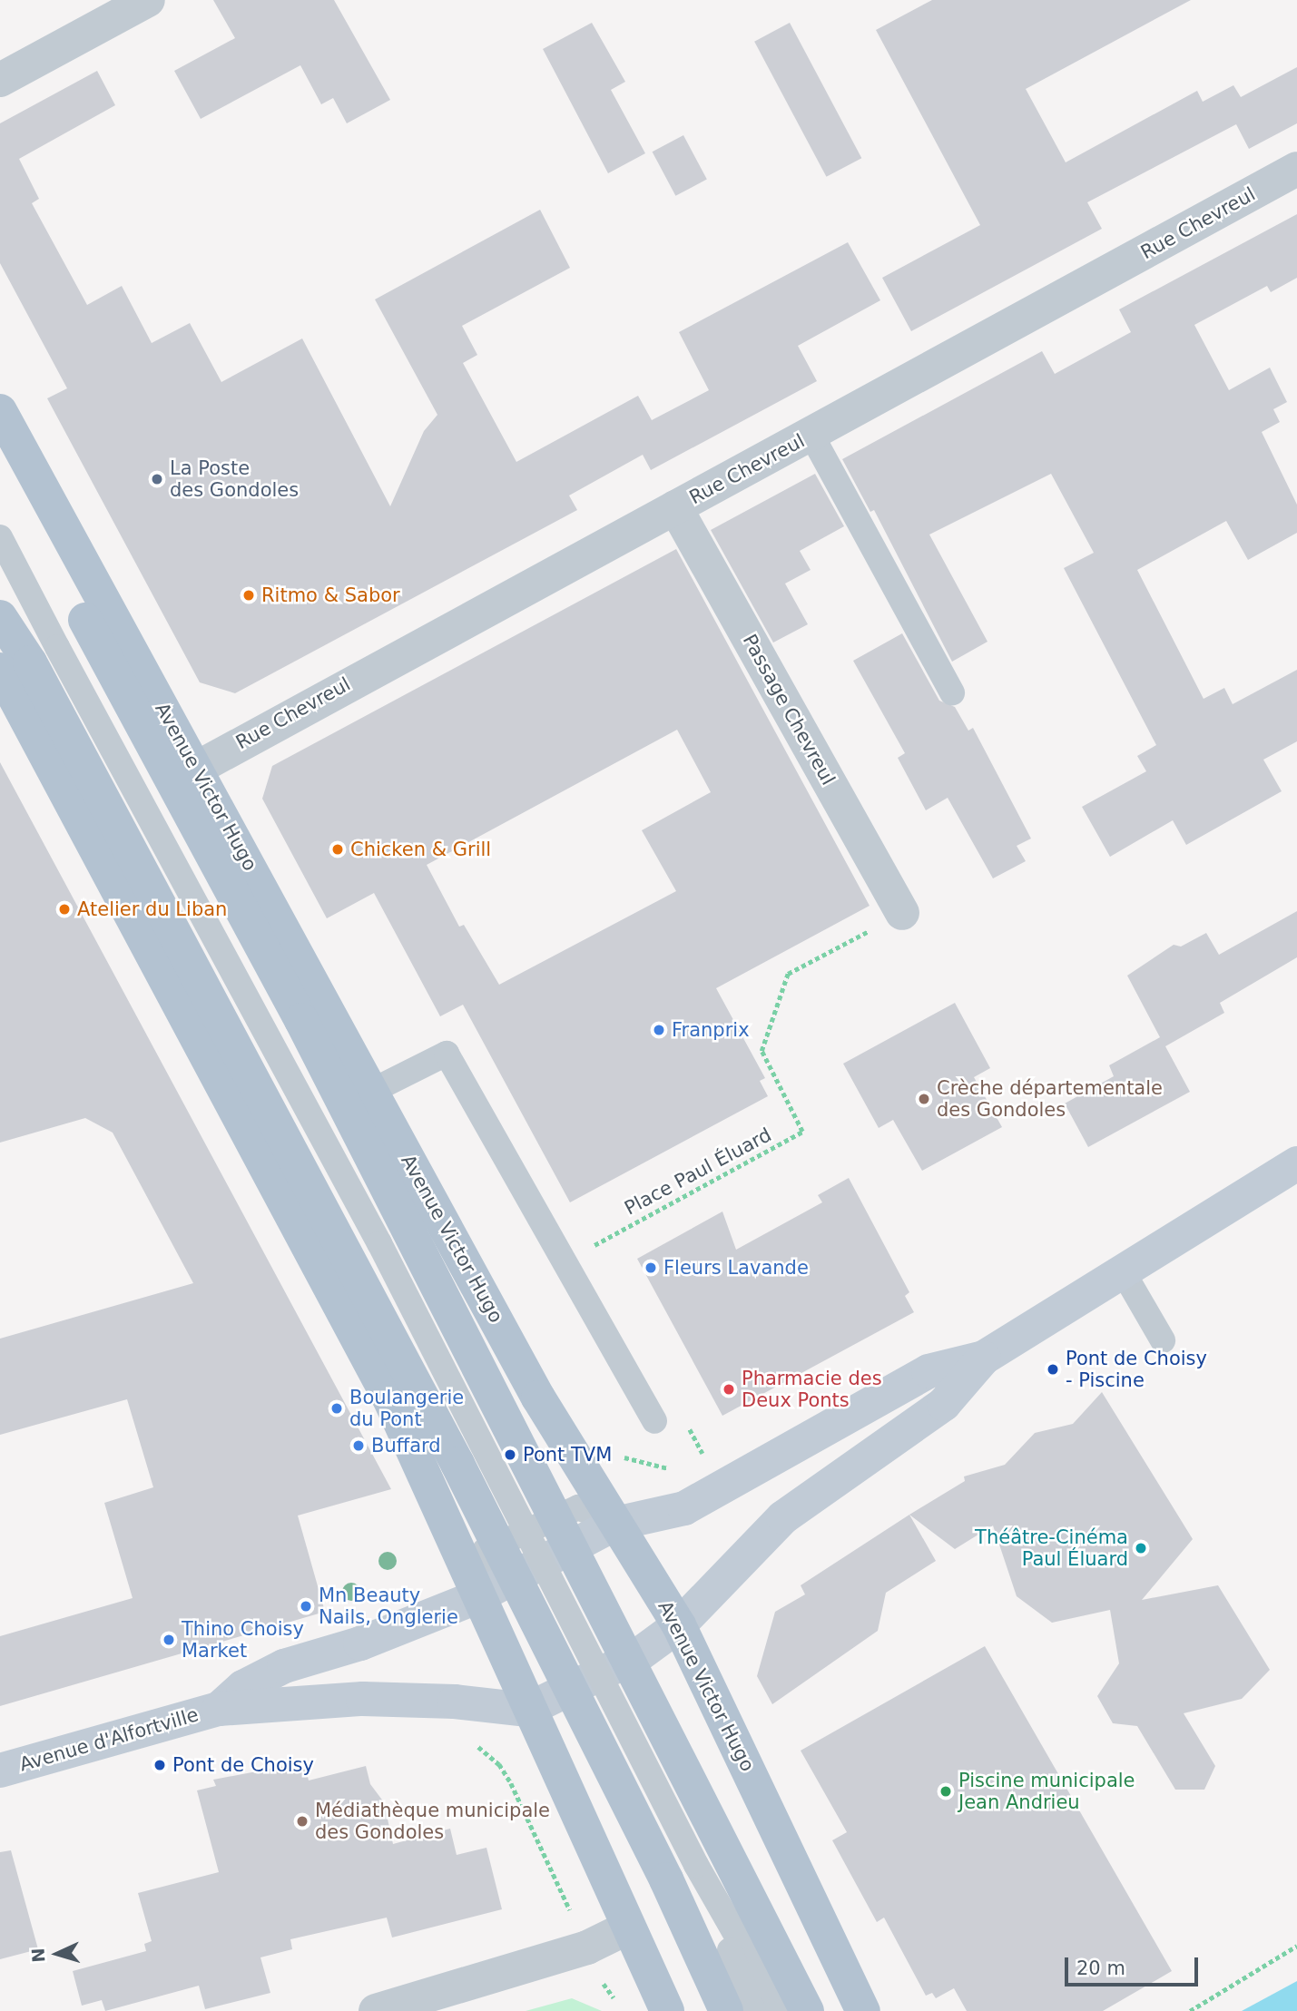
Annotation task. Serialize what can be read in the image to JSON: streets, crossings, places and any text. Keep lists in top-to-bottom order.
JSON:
{
  "streets": {
    "main road": ["Avenue Victor Hugo", "Avenue d'Alfortville"],
    "street": ["Rue Chevreul", "Passage Chevreul"],
    "path": ["Place Paul Éluard"]
  },
  "crossings": [
    ["Rue Chevreul", "Passage Chevreul"],
    ["Rue Chevreul", "Avenue Victor Hugo"],
    ["Passage Chevreul", "Place Paul Éluard"],
    ["Avenue Victor Hugo", "Avenue d'Alfortville"]
  ],
  "places": [
    "La Poste des Gondoles",
    "Ritmo & Sabor",
    "Chicken & Grill",
    "Atelier du Liban",
    "Franprix",
    "Crèche départementale des Gondoles",
    "Fleurs Lavande",
    "Pont de Choisy - Piscine",
    "Pharmacie des Deux Ponts",
    "Boulangerie du Pont",
    "Buffard",
    "Pont TVM",
    "Théâtre-Cinéma Paul Éluard",
    "Mn Beauty Nails, Onglerie",
    "Thino Choisy Market",
    "Pont de Choisy",
    "Piscine municipale Jean Andrieu",
    "Médiathèque municipale des Gondoles"
  ],
  "scale_bar": "20 m",
  "north": "left"
}
